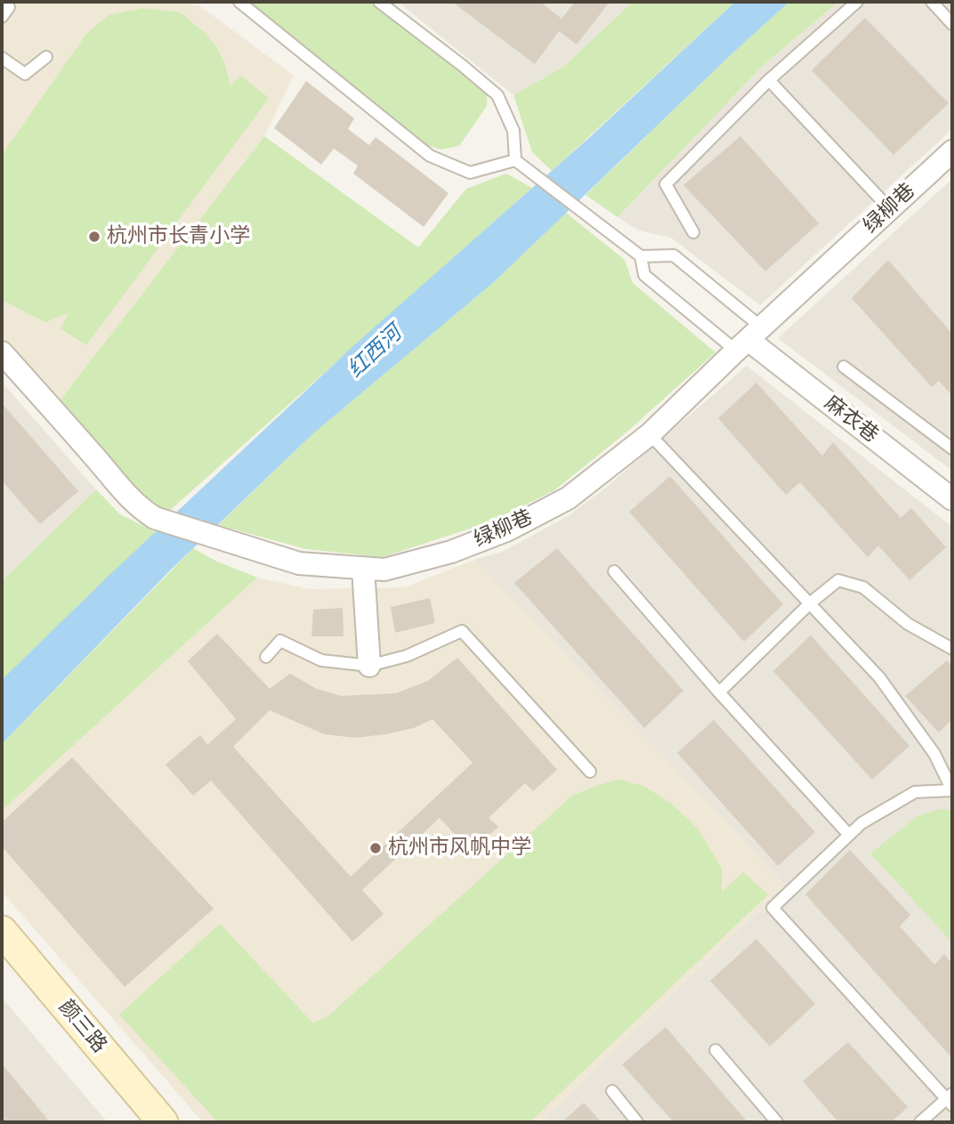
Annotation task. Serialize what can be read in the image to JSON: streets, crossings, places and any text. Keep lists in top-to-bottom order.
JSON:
{
  "streets": {
    "street": ["绿柳巷", "麻衣巷", "颜三路"]
  },
  "crossings": [
    ["绿柳巷", "麻衣巷"]
  ],
  "water": ["红西河"],
  "places": ["杭州市长青小学", "杭州市风帆中学"]
}
